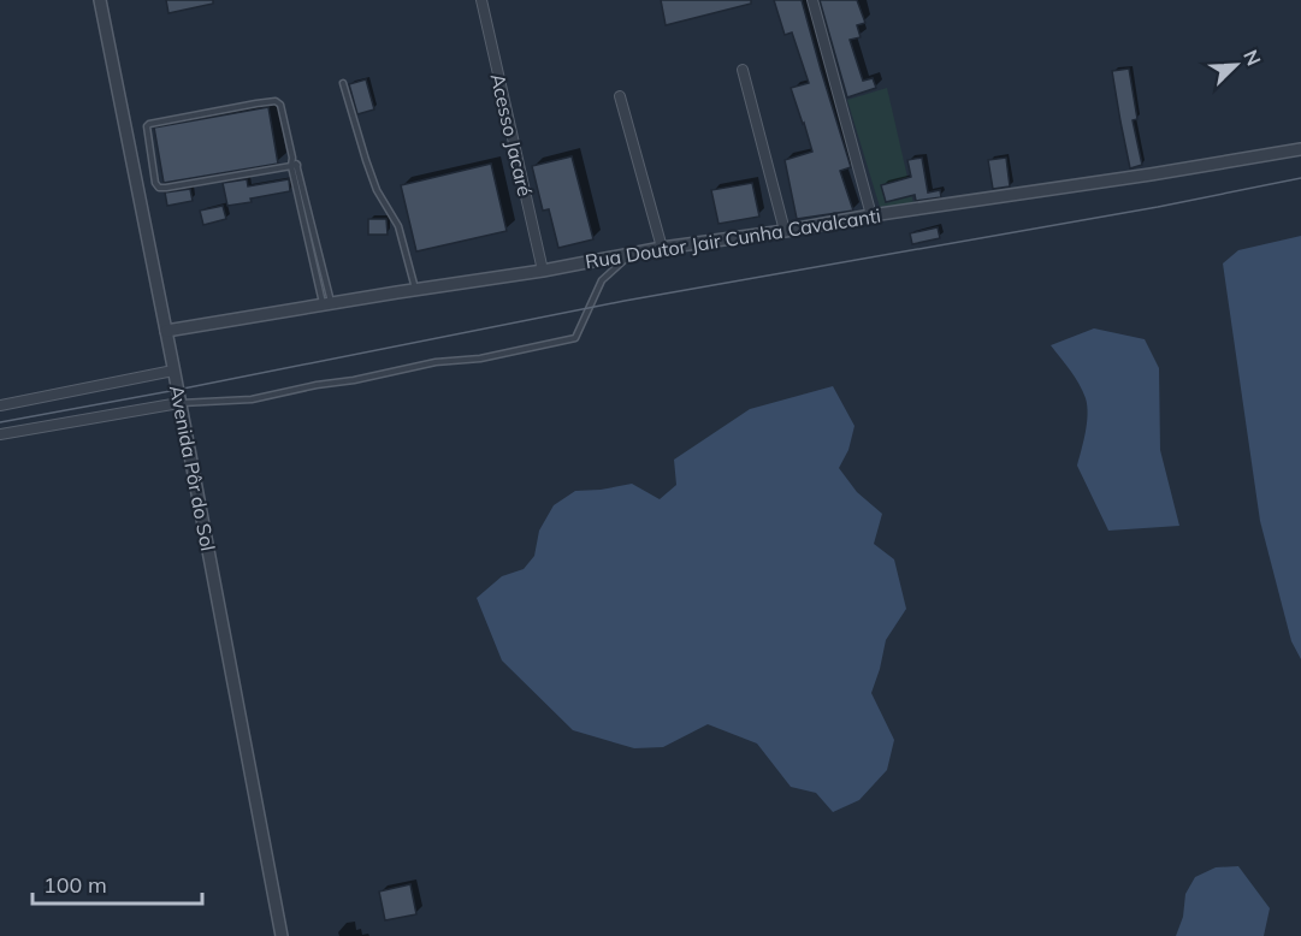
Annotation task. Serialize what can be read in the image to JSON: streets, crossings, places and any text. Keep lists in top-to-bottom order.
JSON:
{
  "streets": {
    "street": ["Acesso Jacaré", "Rua Doutor Jair Cunha Cavalcanti", "Avenida Pôr do Sol"]
  },
  "crossings": [
    ["Acesso Jacaré", "Rua Doutor Jair Cunha Cavalcanti"],
    ["Rua Doutor Jair Cunha Cavalcanti", "Avenida Pôr do Sol"]
  ],
  "scale_bar": "100 m",
  "north": "top right"
}
